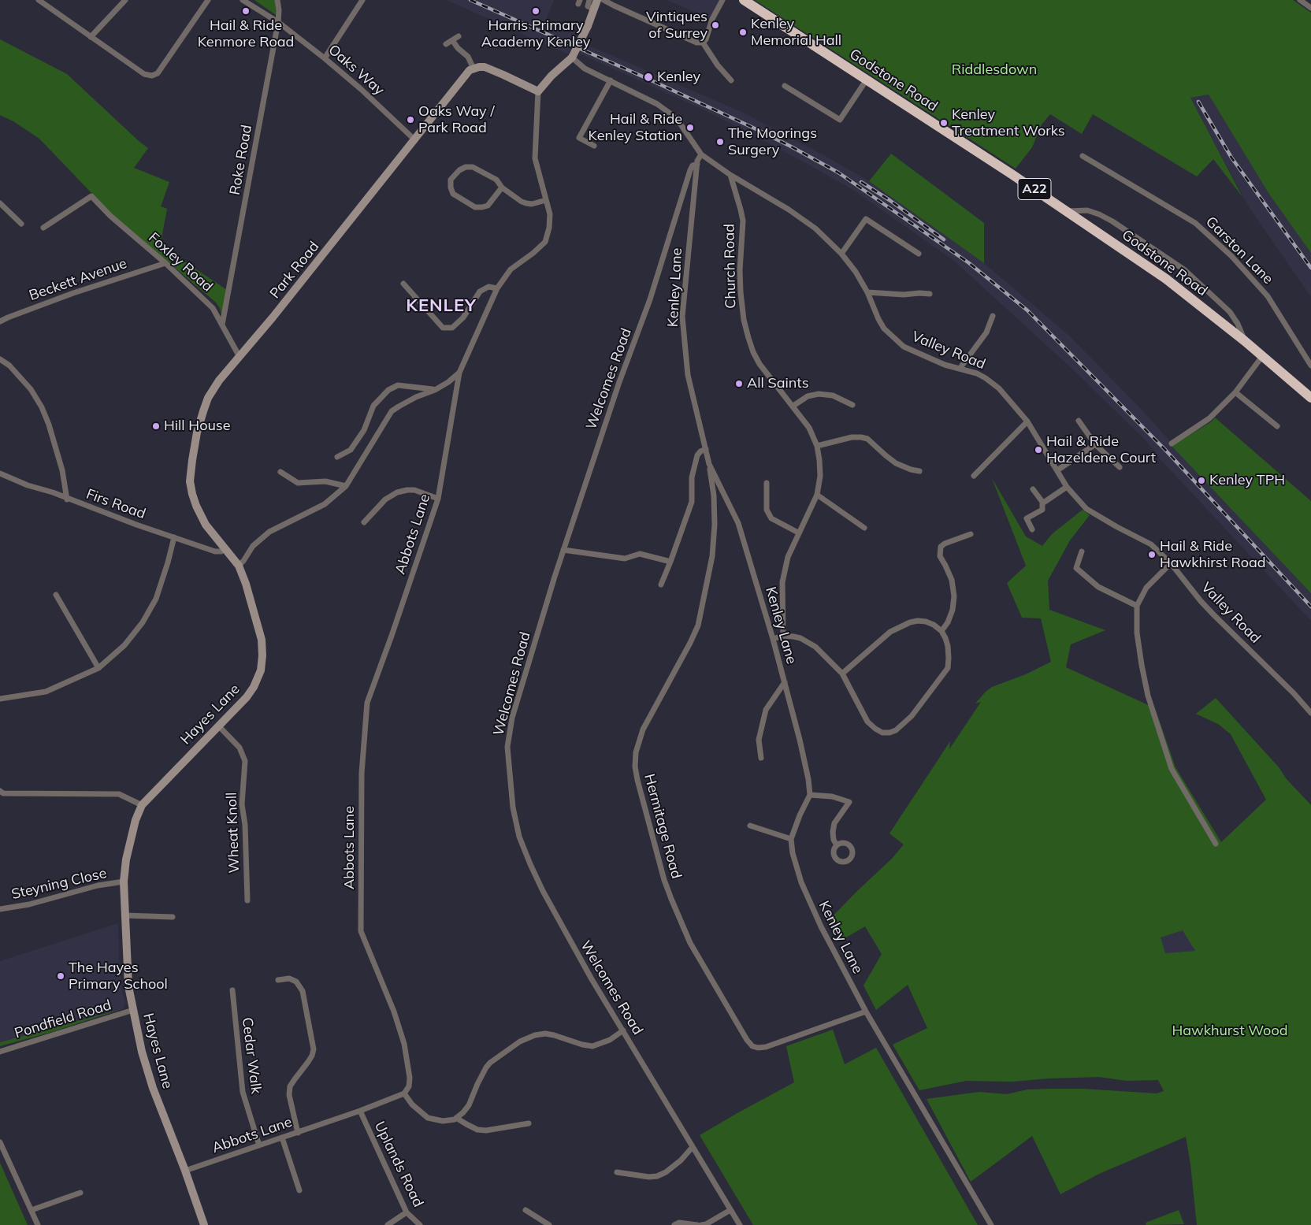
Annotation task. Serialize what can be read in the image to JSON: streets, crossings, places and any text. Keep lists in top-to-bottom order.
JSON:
{
  "streets": {
    "highway": ["Godstone Road", "A22"],
    "street": [
      "Oaks Way",
      "Roke Road",
      "Garston Lane",
      "Foxley Road",
      "Church Road",
      "Park Road",
      "Beckett Avenue",
      "Kenley Lane",
      "Valley Road",
      "Welcomes Road",
      "Firs Road",
      "Abbots Lane",
      "Hayes Lane",
      "Hermitage Road",
      "Wheat Knoll",
      "Steyning Close",
      "Pondfield Road",
      "Cedar Walk",
      "Uplands Road"
    ]
  },
  "crossings": [
    ["Oaks Way", "Roke Road"],
    ["Oaks Way", "Park Road"],
    ["Roke Road", "Foxley Road"],
    ["Foxley Road", "Park Road"],
    ["Foxley Road", "Beckett Avenue"],
    ["Church Road", "Valley Road"],
    ["Park Road", "Firs Road"],
    ["Park Road", "Hayes Lane"],
    ["Kenley Lane", "Valley Road"],
    ["Kenley Lane", "Welcomes Road"],
    ["Kenley Lane", "Hermitage Road"],
    ["Abbots Lane", "Hayes Lane"],
    ["Abbots Lane", "Cedar Walk"],
    ["Abbots Lane", "Uplands Road"],
    ["Hayes Lane", "Wheat Knoll"],
    ["Hayes Lane", "Steyning Close"],
    ["Hayes Lane", "Pondfield Road"]
  ],
  "districts": ["KENLEY"],
  "parks": ["Riddlesdown", "Hawkhurst Wood"],
  "places": [
    "Hail & Ride Kenmore Road",
    "Harris Primary Academy Kenley",
    "Vintiques of Surrey",
    "Kenley Memorial Hall",
    "Kenley",
    "Oaks Way / Park Road",
    "Kenley Treatment Works",
    "Hail & Ride Kenley Station",
    "The Moorings Surgery",
    "All Saints",
    "Hill House",
    "Hail & Ride Hazeldene Court",
    "Kenley TPH",
    "Hail & Ride Hawkhirst Road",
    "The Hayes Primary School"
  ]
}
